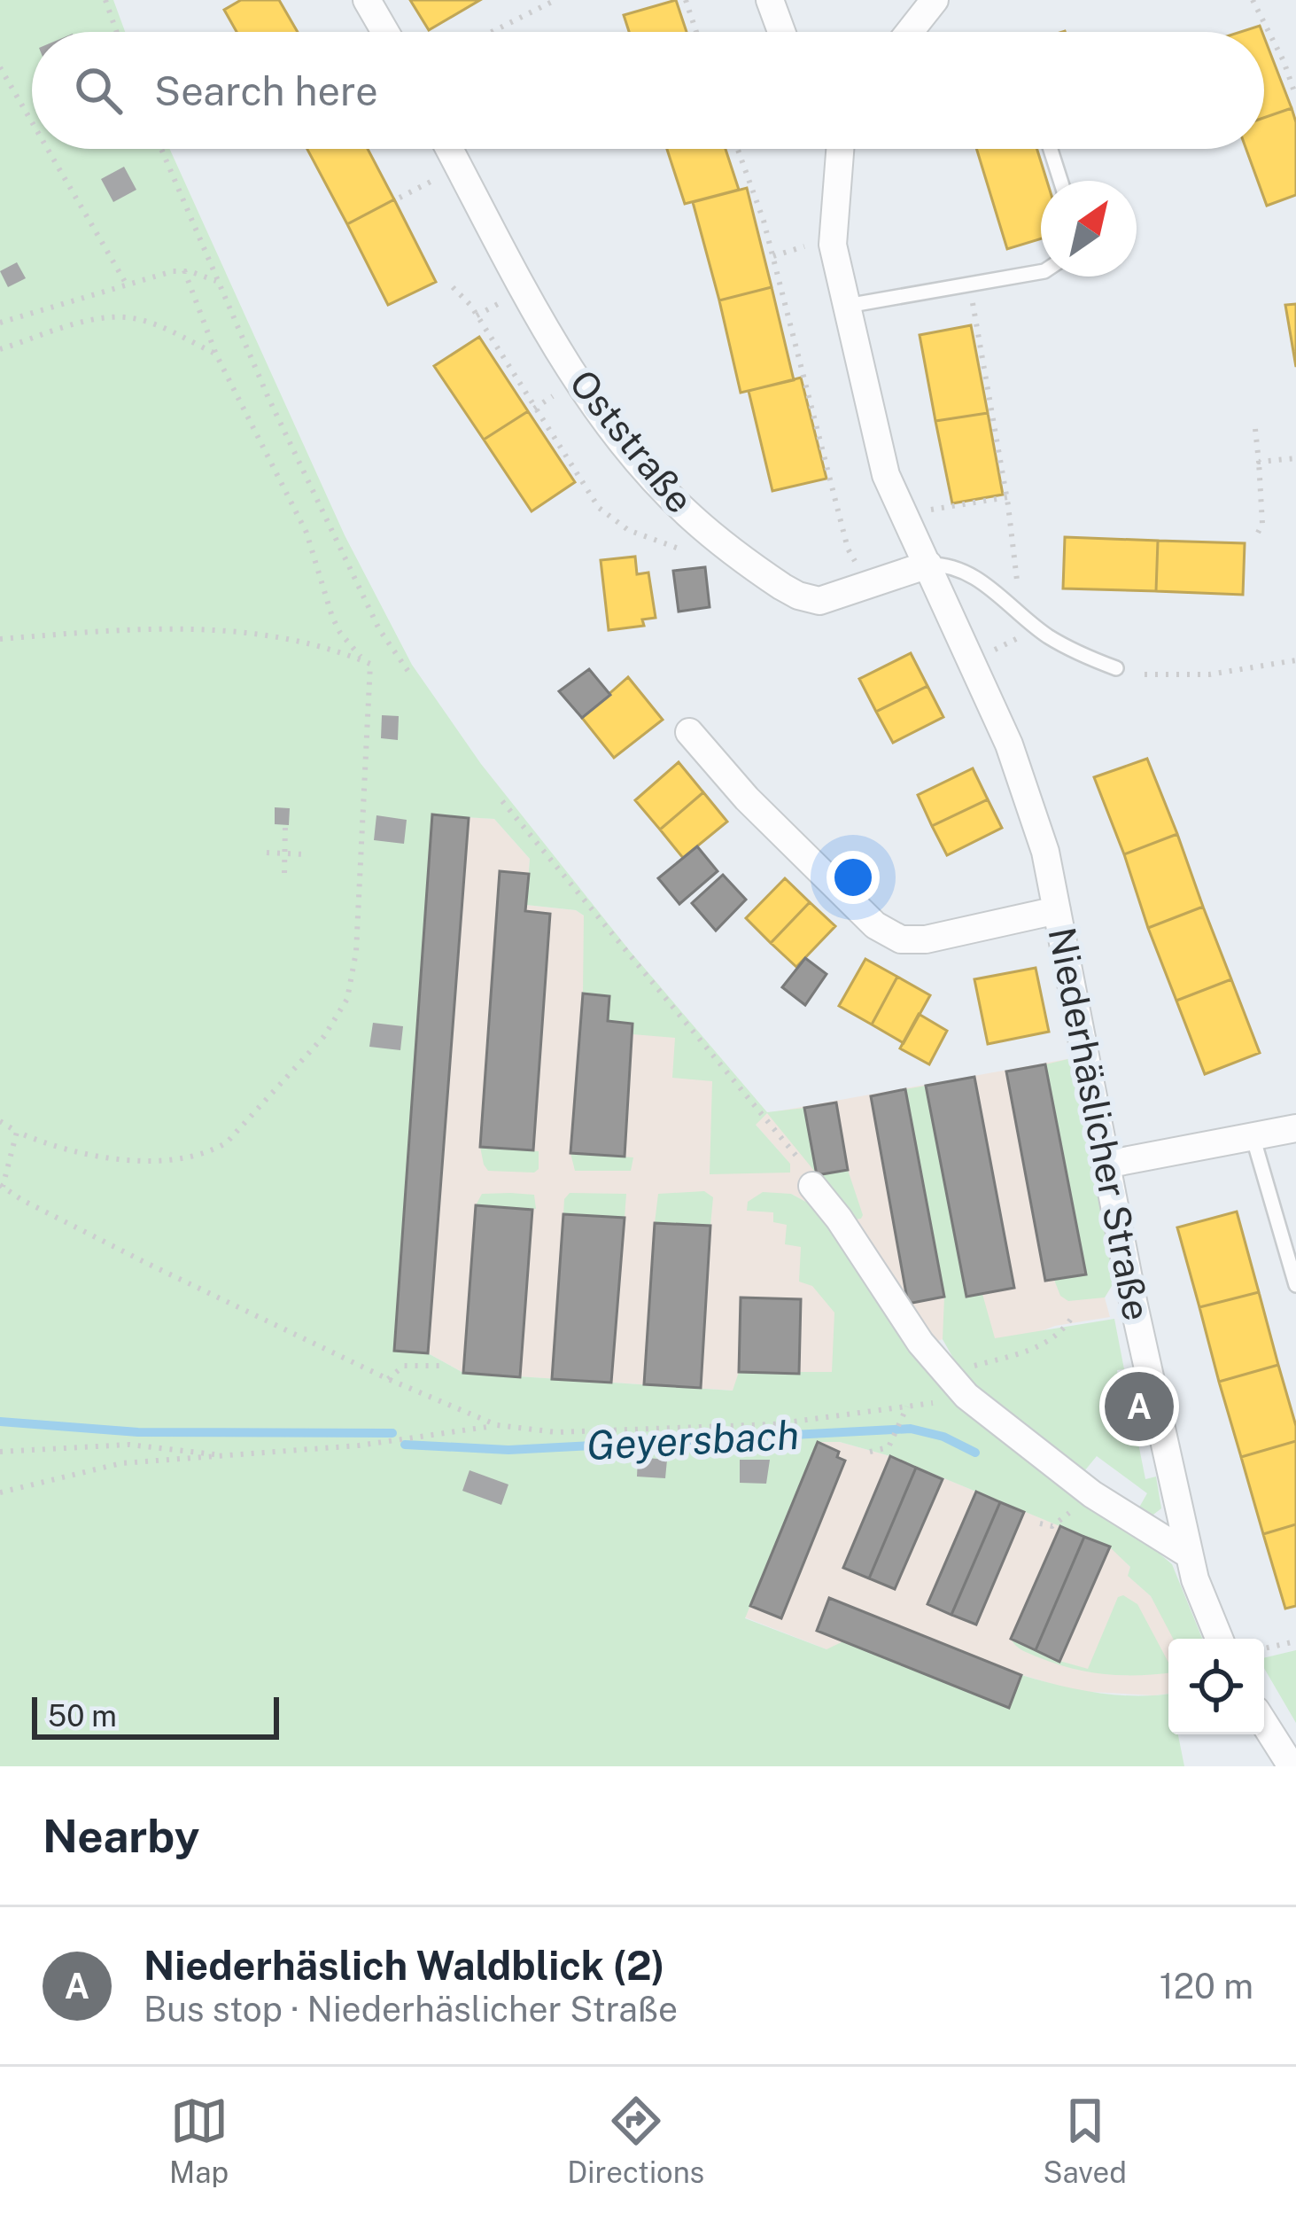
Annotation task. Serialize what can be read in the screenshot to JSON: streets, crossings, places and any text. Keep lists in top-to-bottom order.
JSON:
{
  "streets": {
    "street": ["Oststraße", "Niederhäslicher Straße"]
  },
  "crossings": [
    ["Oststraße", "Niederhäslicher Straße"]
  ],
  "water": ["Geyersbach"],
  "scale_bar": "50 m",
  "north": "top right",
  "page": {
    "search": "Search here",
    "pins": "A",
    "scale": "50 m",
    "heading": "Nearby",
    "list": [
      {
        "mark": "A",
        "name": "Niederhäslich Waldblick (2)",
        "note": "Bus stop · Niederhäslicher Straße",
        "value": "120 m"
      }
    ],
    "nav": ["Map", "Directions", "Saved"]
  }
}
